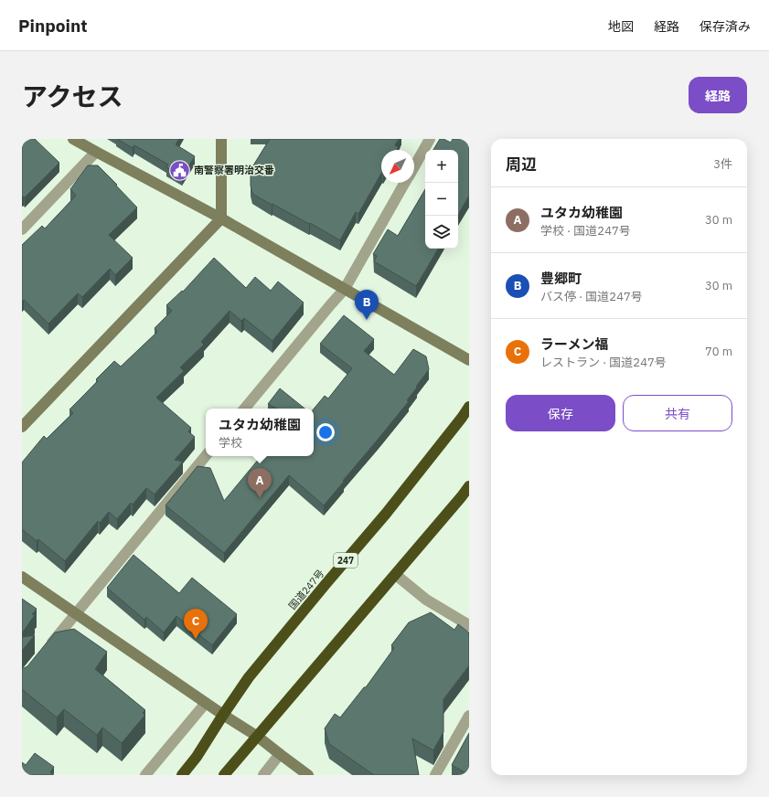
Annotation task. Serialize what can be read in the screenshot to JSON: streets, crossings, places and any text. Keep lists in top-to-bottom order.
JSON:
{
  "streets": {
    "highway": ["247", "国道247号"]
  },
  "places": {
    "public building": ["南警察署明治交番"]
  },
  "north": "bottom left",
  "page": {
    "header": "Pinpoint",
    "nav": ["地図", "経路", "保存済み"],
    "title": "アクセス",
    "buttons": [
      "経路",
      ["保存", "共有"]
    ],
    "heading": ["周辺", "3件"],
    "map_buttons": ["+", "−"],
    "list": [
      {
        "mark": "A",
        "name": "ユタカ幼稚園",
        "note": "学校 · 国道247号",
        "value": "30 m"
      },
      {
        "mark": "B",
        "name": "豊郷町",
        "note": "バス停 · 国道247号",
        "value": "30 m"
      },
      {
        "mark": "C",
        "name": "ラーメン福",
        "note": "レストラン · 国道247号",
        "value": "70 m"
      }
    ],
    "pins": ["B", "A", "C"],
    "popup": ["ユタカ幼稚園", "学校"]
  }
}
